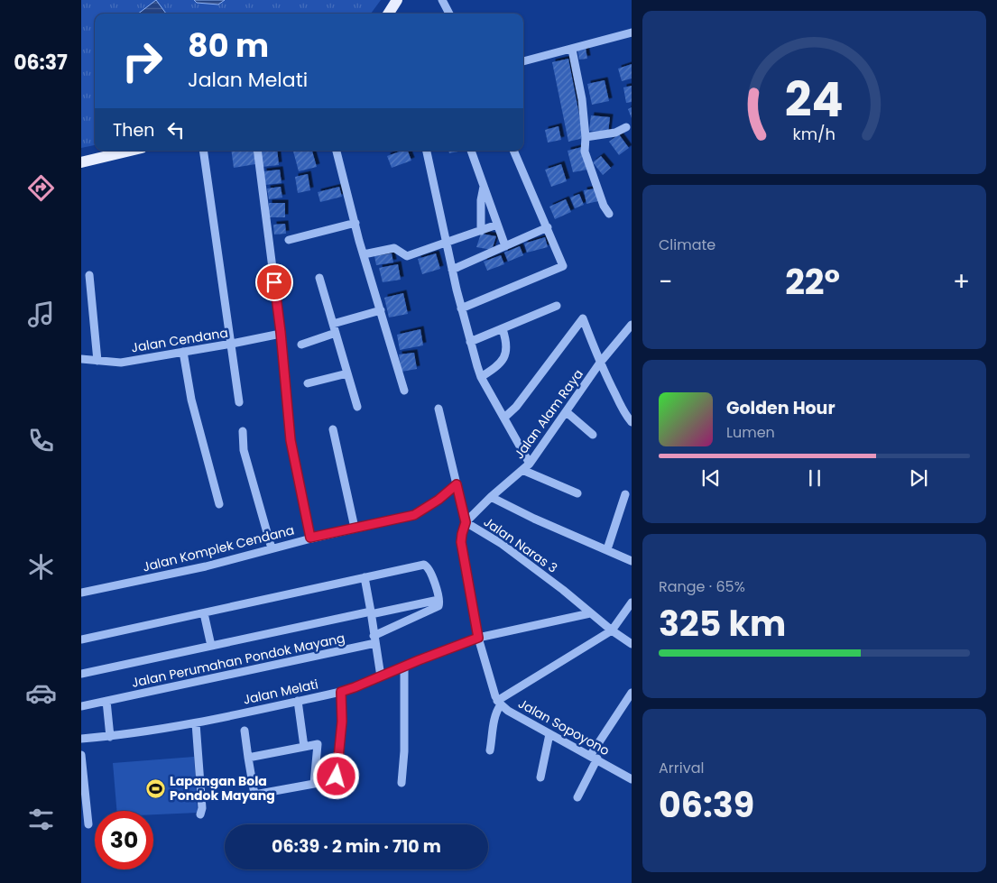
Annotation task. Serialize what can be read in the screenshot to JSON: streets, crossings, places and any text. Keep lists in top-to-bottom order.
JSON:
{
  "streets": {
    "street": [
      "Jalan Cendana",
      "Jalan Alam Raya",
      "Jalan Naras 3",
      "Jalan Komplek Cendana",
      "Jalan Perumahan Pondok Mayang",
      "Jalan Melati",
      "Jalan Sopoyono"
    ]
  },
  "crossings": [
    ["Jalan Alam Raya", "Jalan Naras 3"],
    ["Jalan Naras 3", "Jalan Komplek Cendana"],
    ["Jalan Naras 3", "Jalan Melati"]
  ],
  "places": {
    "sports": ["Lapangan Bola Pondok Mayang"]
  },
  "page": {
    "tabs": "06:37",
    "turn": ["80 m", "Jalan Melati"],
    "then": "Then",
    "tile": [
      "Climate",
      ["Range · 65%", "325 km"],
      ["Arrival", "06:39"]
    ],
    "heat": ["−", "22°", "+"],
    "song": ["Golden Hour", "Lumen"],
    "limit": "30",
    "trip": "06:39 · 2 min · 710 m",
    "gauge": ["24", "km/h"]
  }
}
